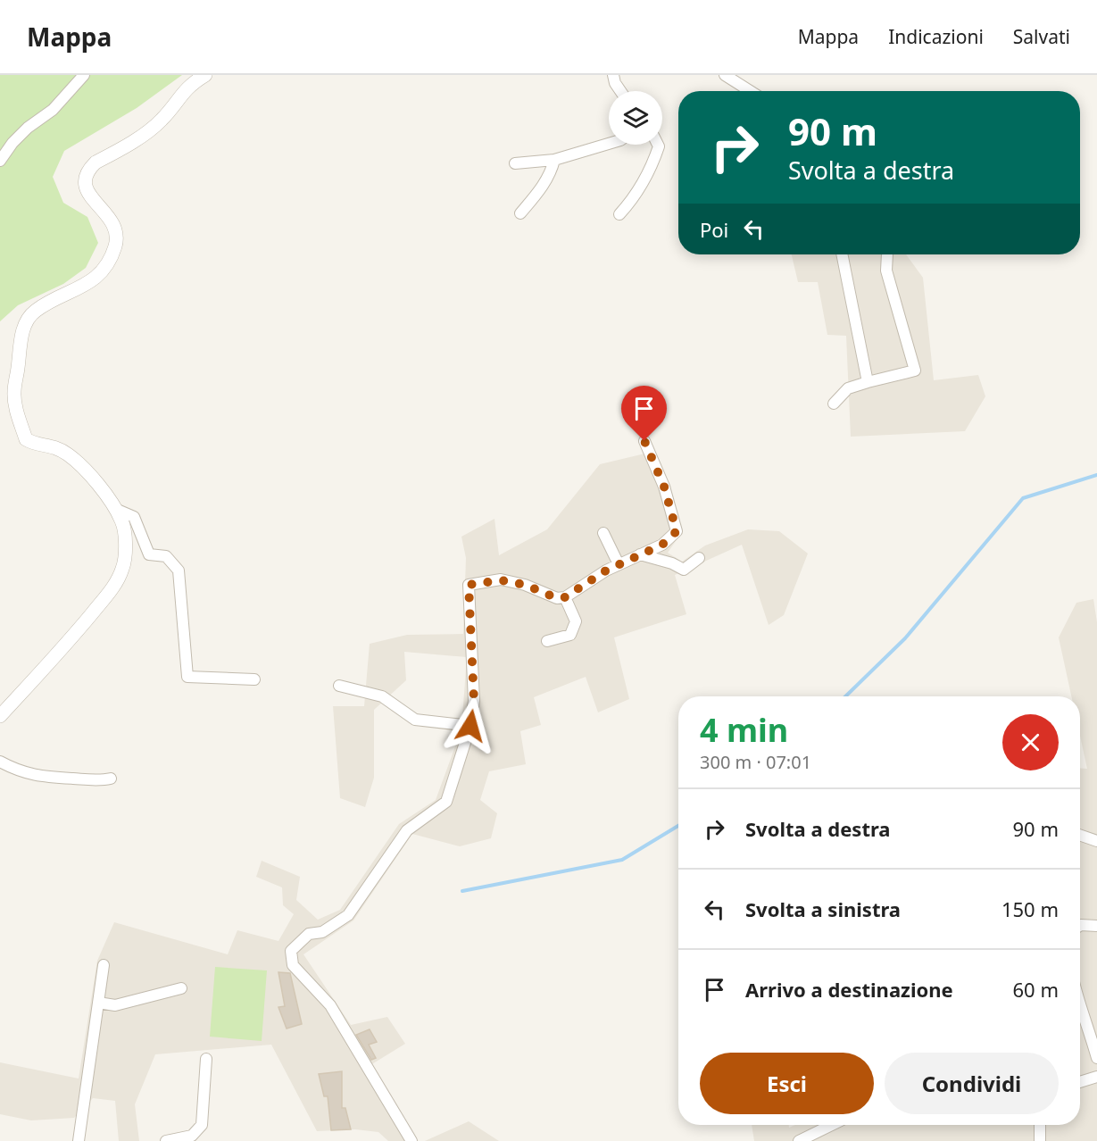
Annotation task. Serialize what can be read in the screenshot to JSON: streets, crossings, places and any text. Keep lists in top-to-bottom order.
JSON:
{
  "page": {
    "header": "Mappa",
    "nav": ["Mappa", "Indicazioni", "Salvati"],
    "turn": ["90 m", "Svolta a destra"],
    "then": "Poi",
    "heading": ["4 min", "300 m · 07:01"],
    "list": [
      {
        "name": "Svolta a destra",
        "value": "90 m"
      },
      {
        "name": "Svolta a sinistra",
        "value": "150 m"
      },
      {
        "name": "Arrivo a destinazione",
        "value": "60 m"
      }
    ],
    "buttons": ["Esci", "Condividi"]
  }
}
